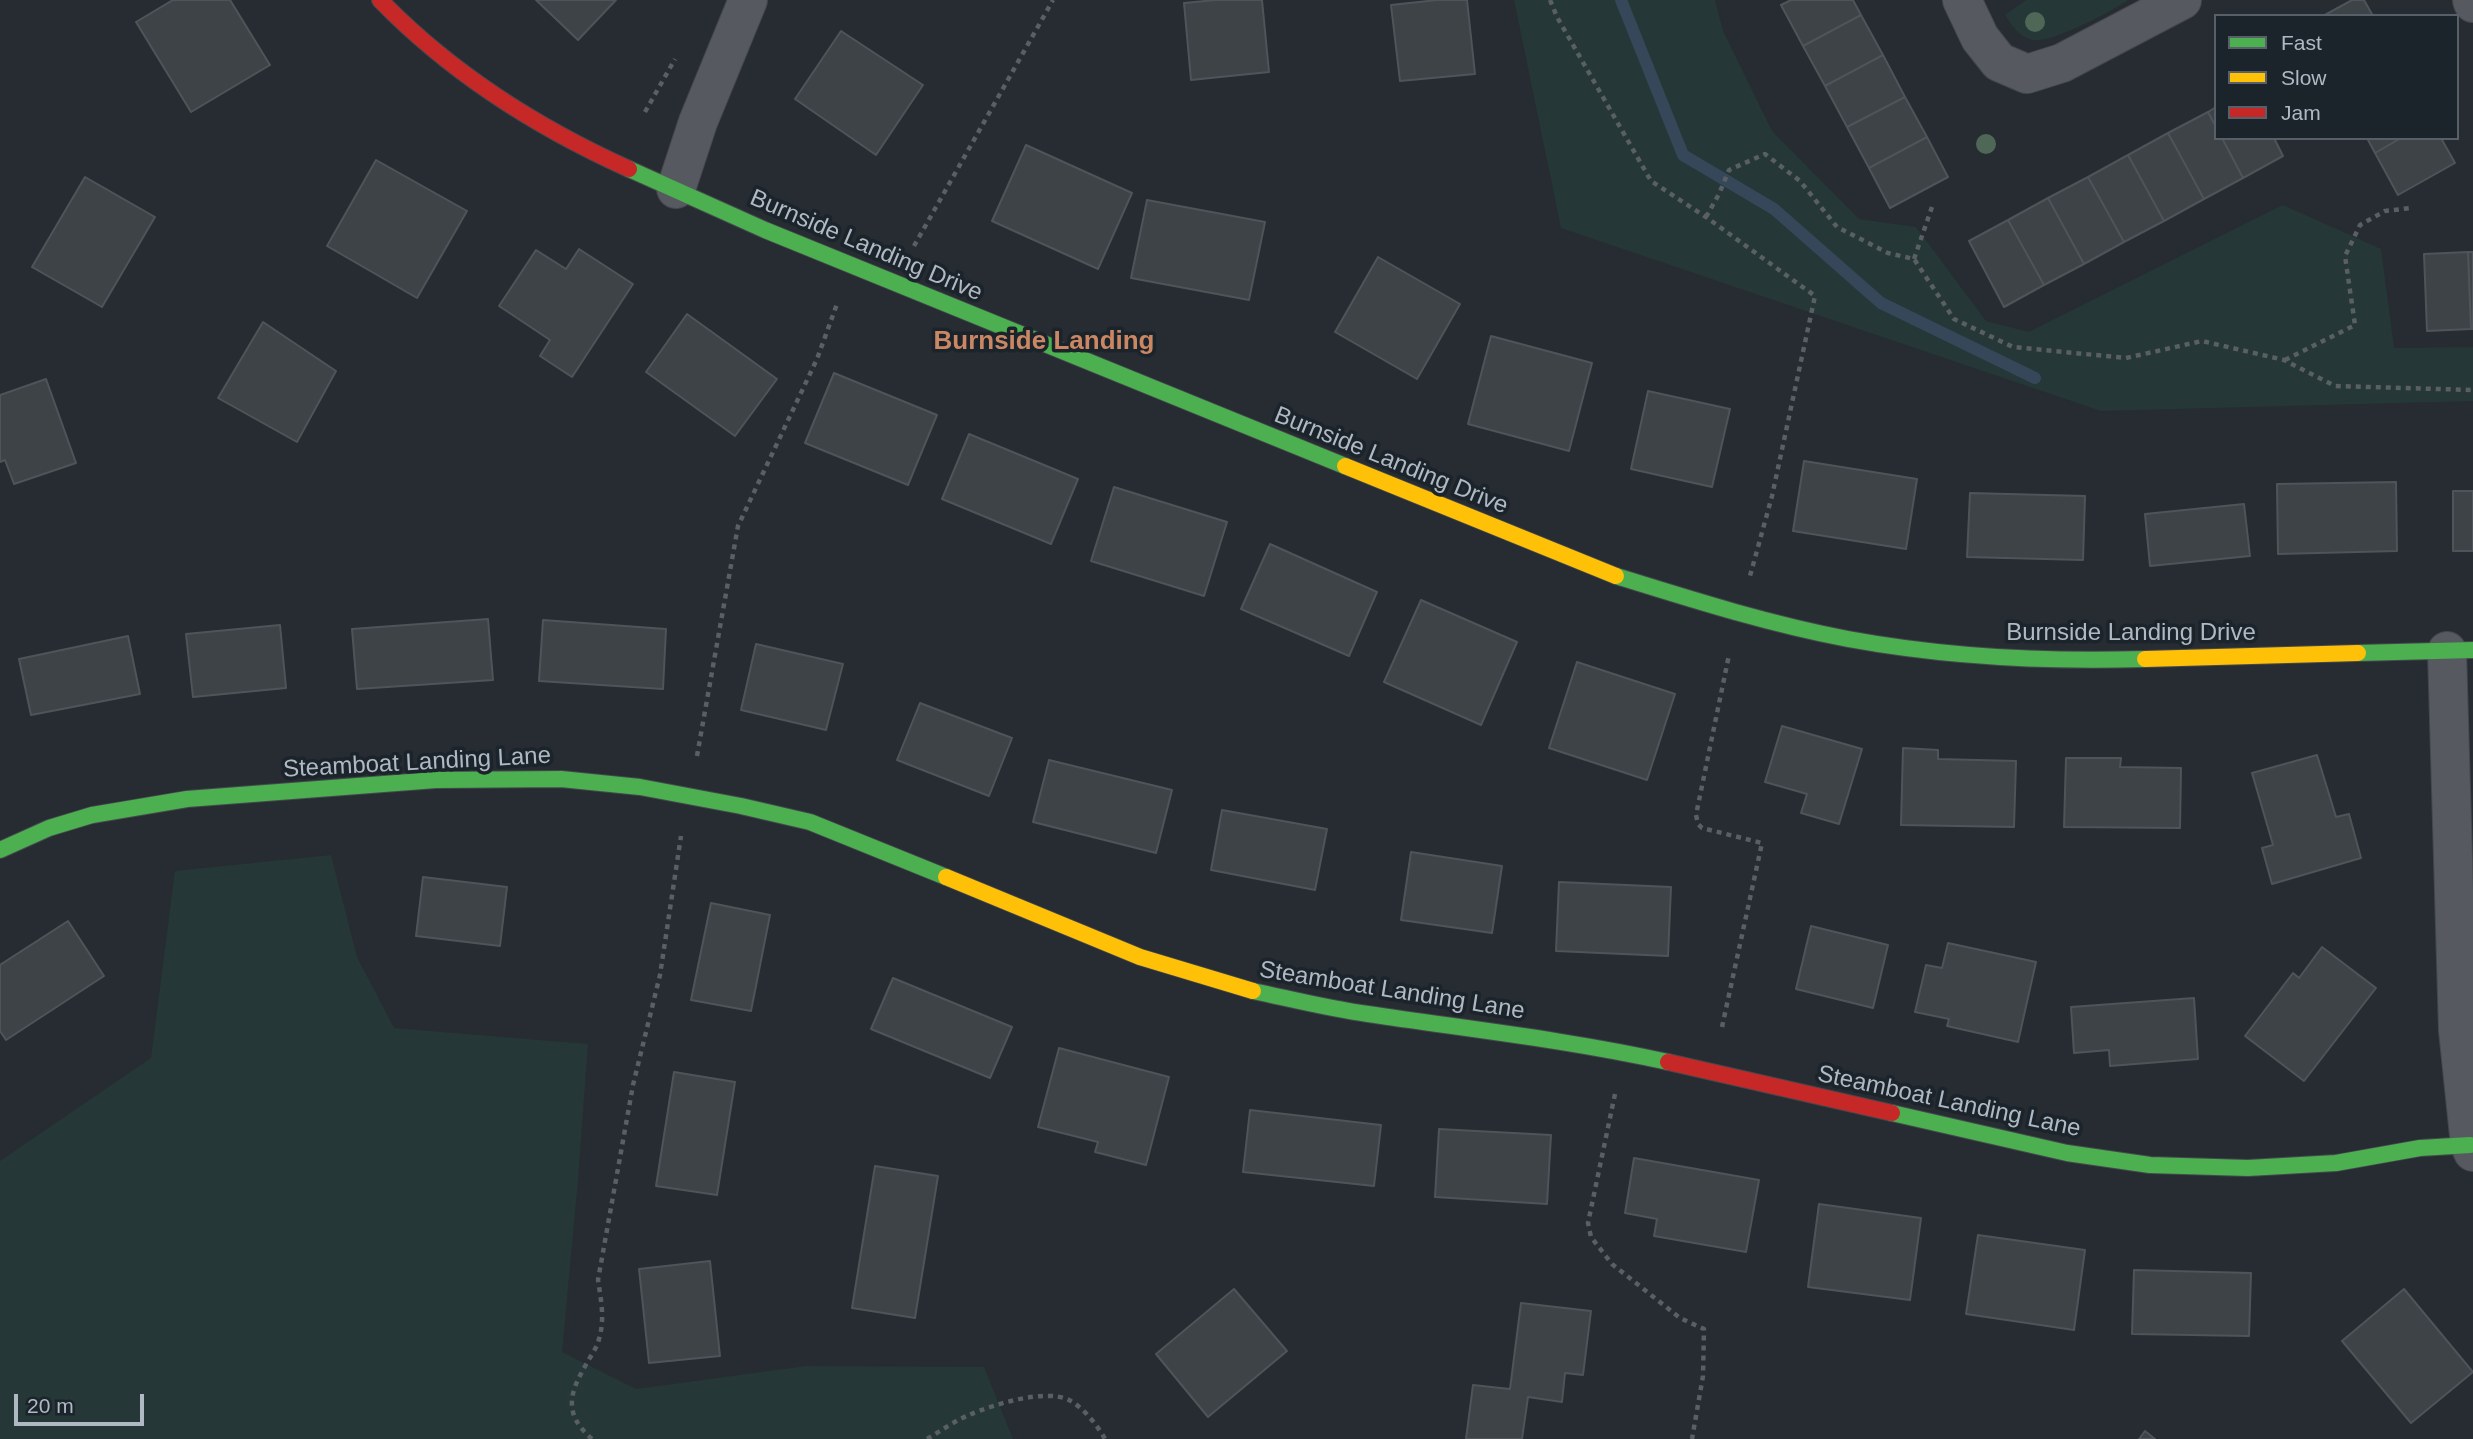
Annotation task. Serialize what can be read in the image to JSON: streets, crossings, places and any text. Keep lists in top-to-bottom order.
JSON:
{
  "streets": {
    "street": ["Burnside Landing Drive", "Steamboat Landing Lane"]
  },
  "districts": ["Burnside Landing"],
  "legend": ["Fast", "Slow", "Jam"],
  "scale_bar": "20 m"
}
